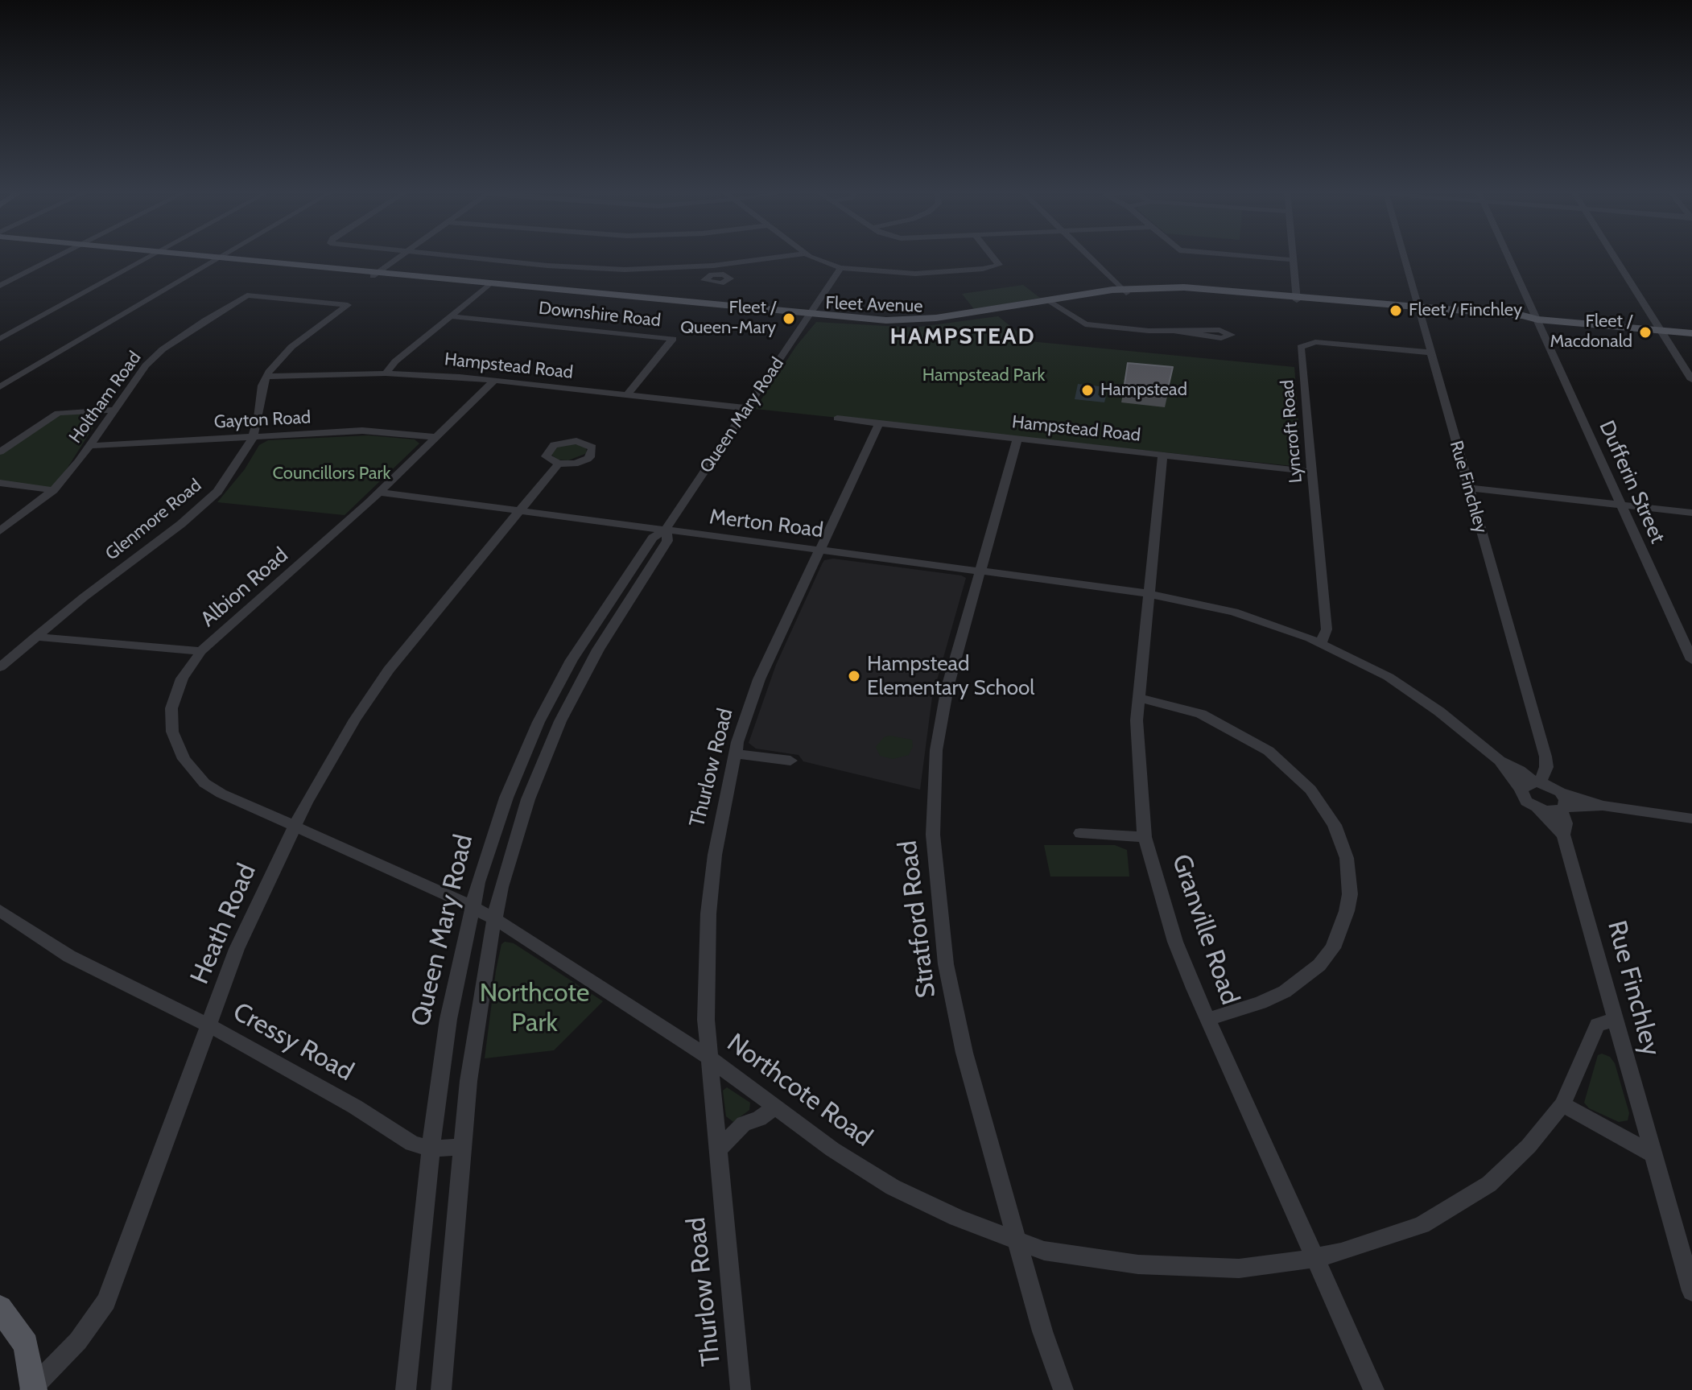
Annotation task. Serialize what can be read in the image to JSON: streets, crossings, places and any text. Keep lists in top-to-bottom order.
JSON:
{
  "streets": {
    "main road": ["Fleet Avenue"],
    "street": [
      "Downshire Road",
      "Hampstead Road",
      "Holtham Road",
      "Queen Mary Road",
      "Gayton Road",
      "Lyncroft Road",
      "Dufferin Street",
      "Rue Finchley",
      "Glenmore Road",
      "Merton Road",
      "Albion Road",
      "Thurlow Road",
      "Stratford Road",
      "Heath Road",
      "Granville Road",
      "Cressy Road",
      "Northcote Road"
    ]
  },
  "crossings": [
    ["Fleet Avenue", "Queen Mary Road"],
    ["Fleet Avenue", "Dufferin Street"],
    ["Fleet Avenue", "Rue Finchley"],
    ["Downshire Road", "Hampstead Road"],
    ["Hampstead Road", "Queen Mary Road"],
    ["Hampstead Road", "Lyncroft Road"],
    ["Hampstead Road", "Glenmore Road"],
    ["Hampstead Road", "Albion Road"],
    ["Hampstead Road", "Thurlow Road"],
    ["Hampstead Road", "Stratford Road"],
    ["Hampstead Road", "Granville Road"],
    ["Holtham Road", "Gayton Road"],
    ["Holtham Road", "Glenmore Road"],
    ["Queen Mary Road", "Merton Road"],
    ["Queen Mary Road", "Cressy Road"],
    ["Queen Mary Road", "Northcote Road"],
    ["Gayton Road", "Glenmore Road"],
    ["Gayton Road", "Albion Road"],
    ["Lyncroft Road", "Rue Finchley"],
    ["Lyncroft Road", "Merton Road"],
    ["Rue Finchley", "Merton Road"],
    ["Rue Finchley", "Northcote Road"],
    ["Merton Road", "Albion Road"],
    ["Merton Road", "Thurlow Road"],
    ["Merton Road", "Stratford Road"],
    ["Merton Road", "Heath Road"],
    ["Merton Road", "Granville Road"],
    ["Albion Road", "Heath Road"],
    ["Albion Road", "Northcote Road"],
    ["Thurlow Road", "Northcote Road"],
    ["Stratford Road", "Northcote Road"],
    ["Heath Road", "Cressy Road"],
    ["Heath Road", "Northcote Road"],
    ["Granville Road", "Northcote Road"]
  ],
  "districts": ["HAMPSTEAD"],
  "parks": ["Hampstead Park", "Councillors Park", "Northcote Park"],
  "places": [
    "Fleet / Finchley",
    "Fleet / Queen-Mary",
    "Fleet / Macdonald",
    "Hampstead",
    "Hampstead Elementary School"
  ]
}
